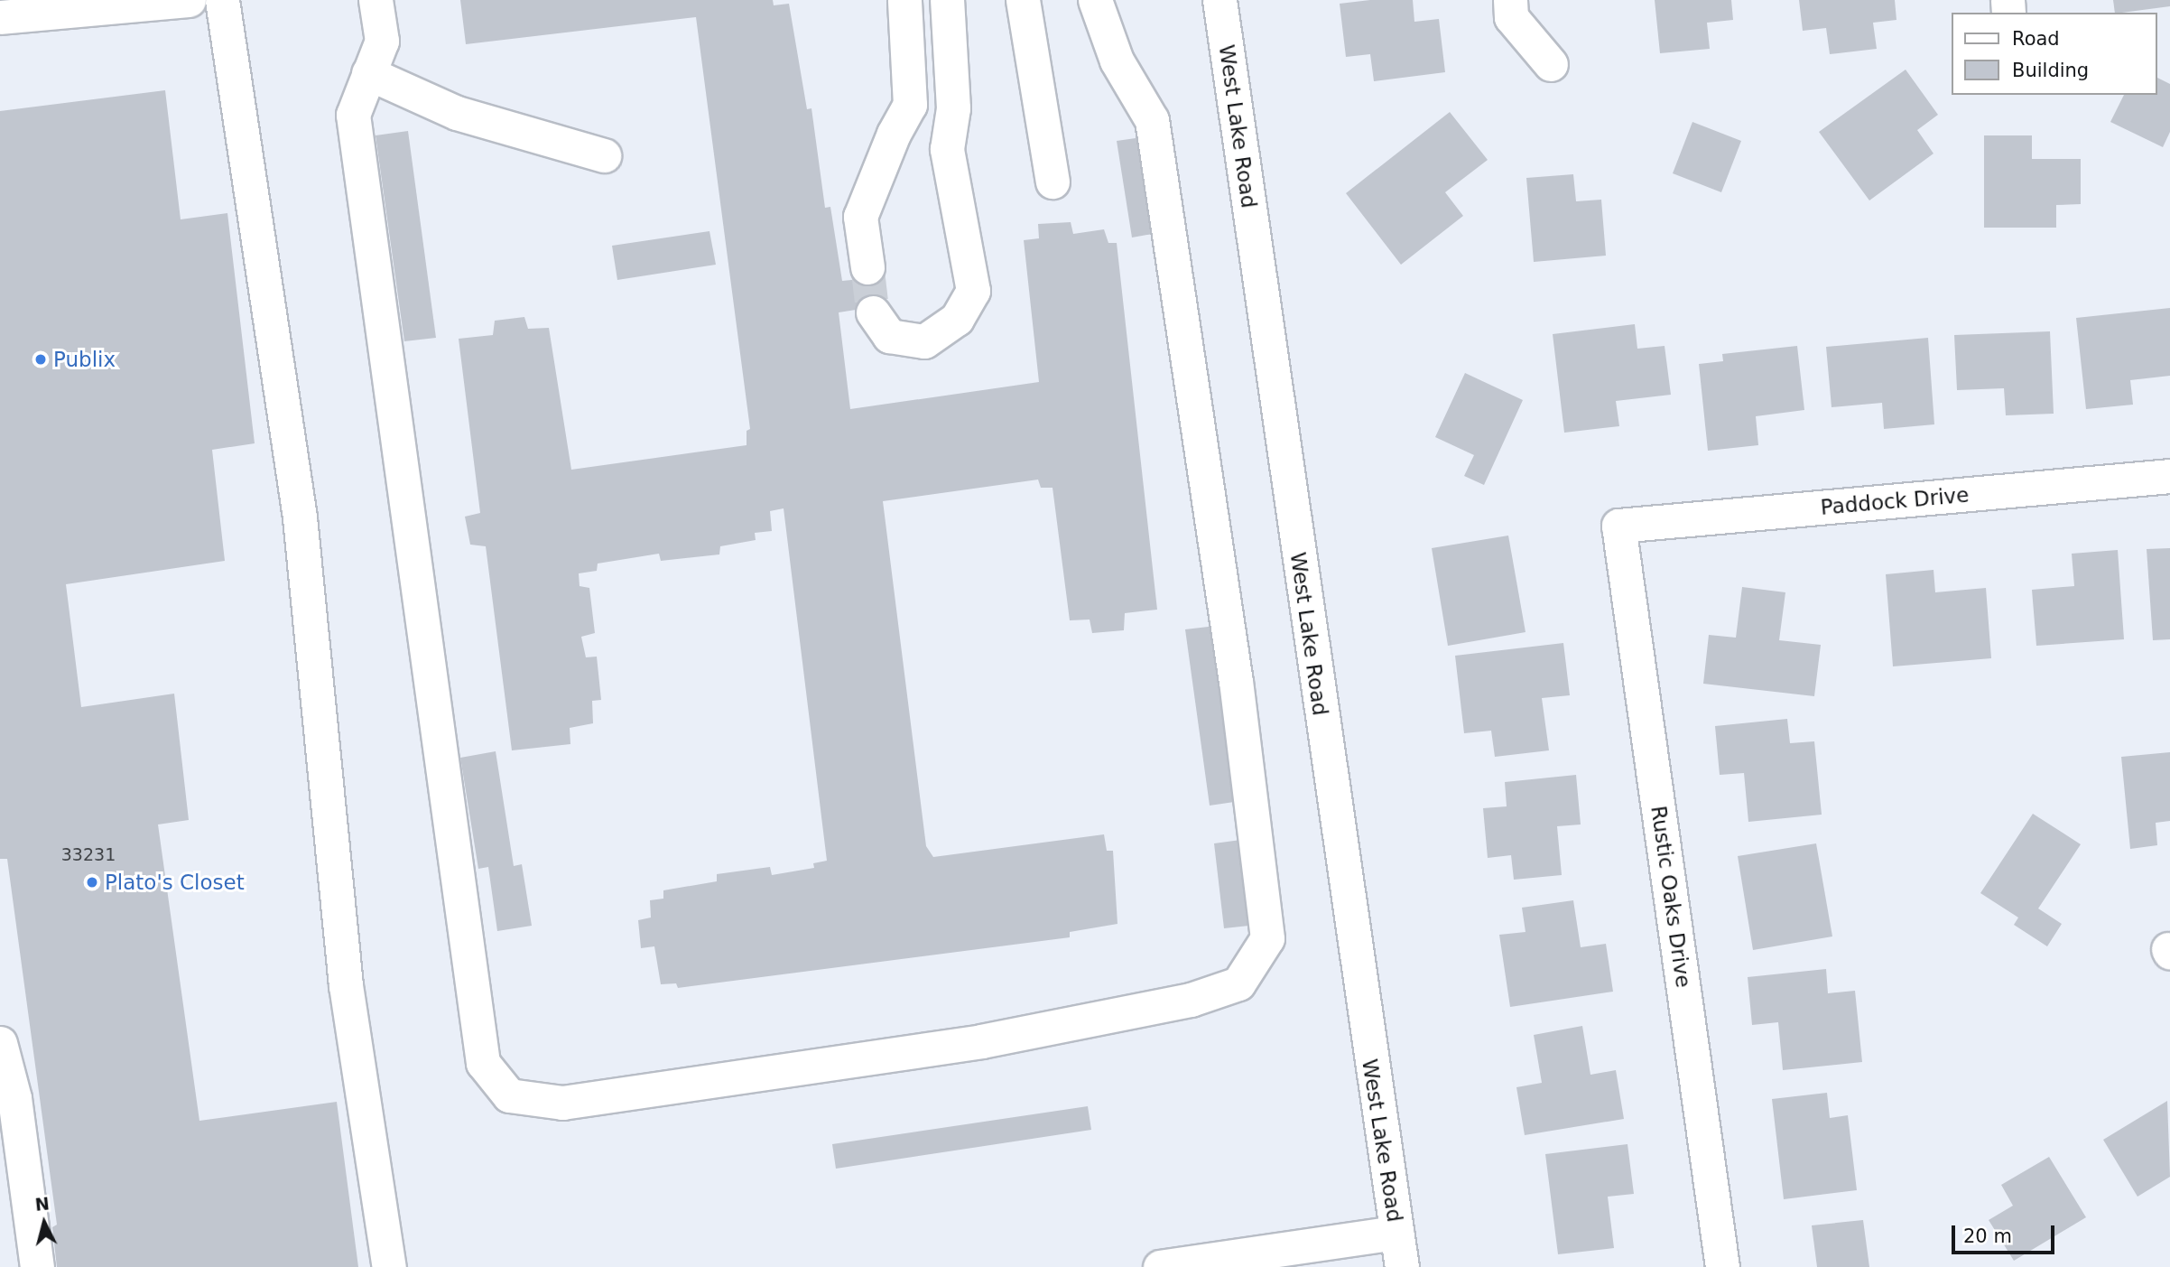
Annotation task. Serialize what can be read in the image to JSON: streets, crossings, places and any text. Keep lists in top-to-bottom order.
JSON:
{
  "streets": {
    "street": ["West Lake Road", "Paddock Drive", "Rustic Oaks Drive"]
  },
  "crossings": [
    ["Paddock Drive", "Rustic Oaks Drive"]
  ],
  "places": ["Publix", "Plato's Closet"],
  "house_numbers": ["33231"],
  "legend": ["Road", "Building"],
  "scale_bar": "20 m",
  "north": "top"
}
